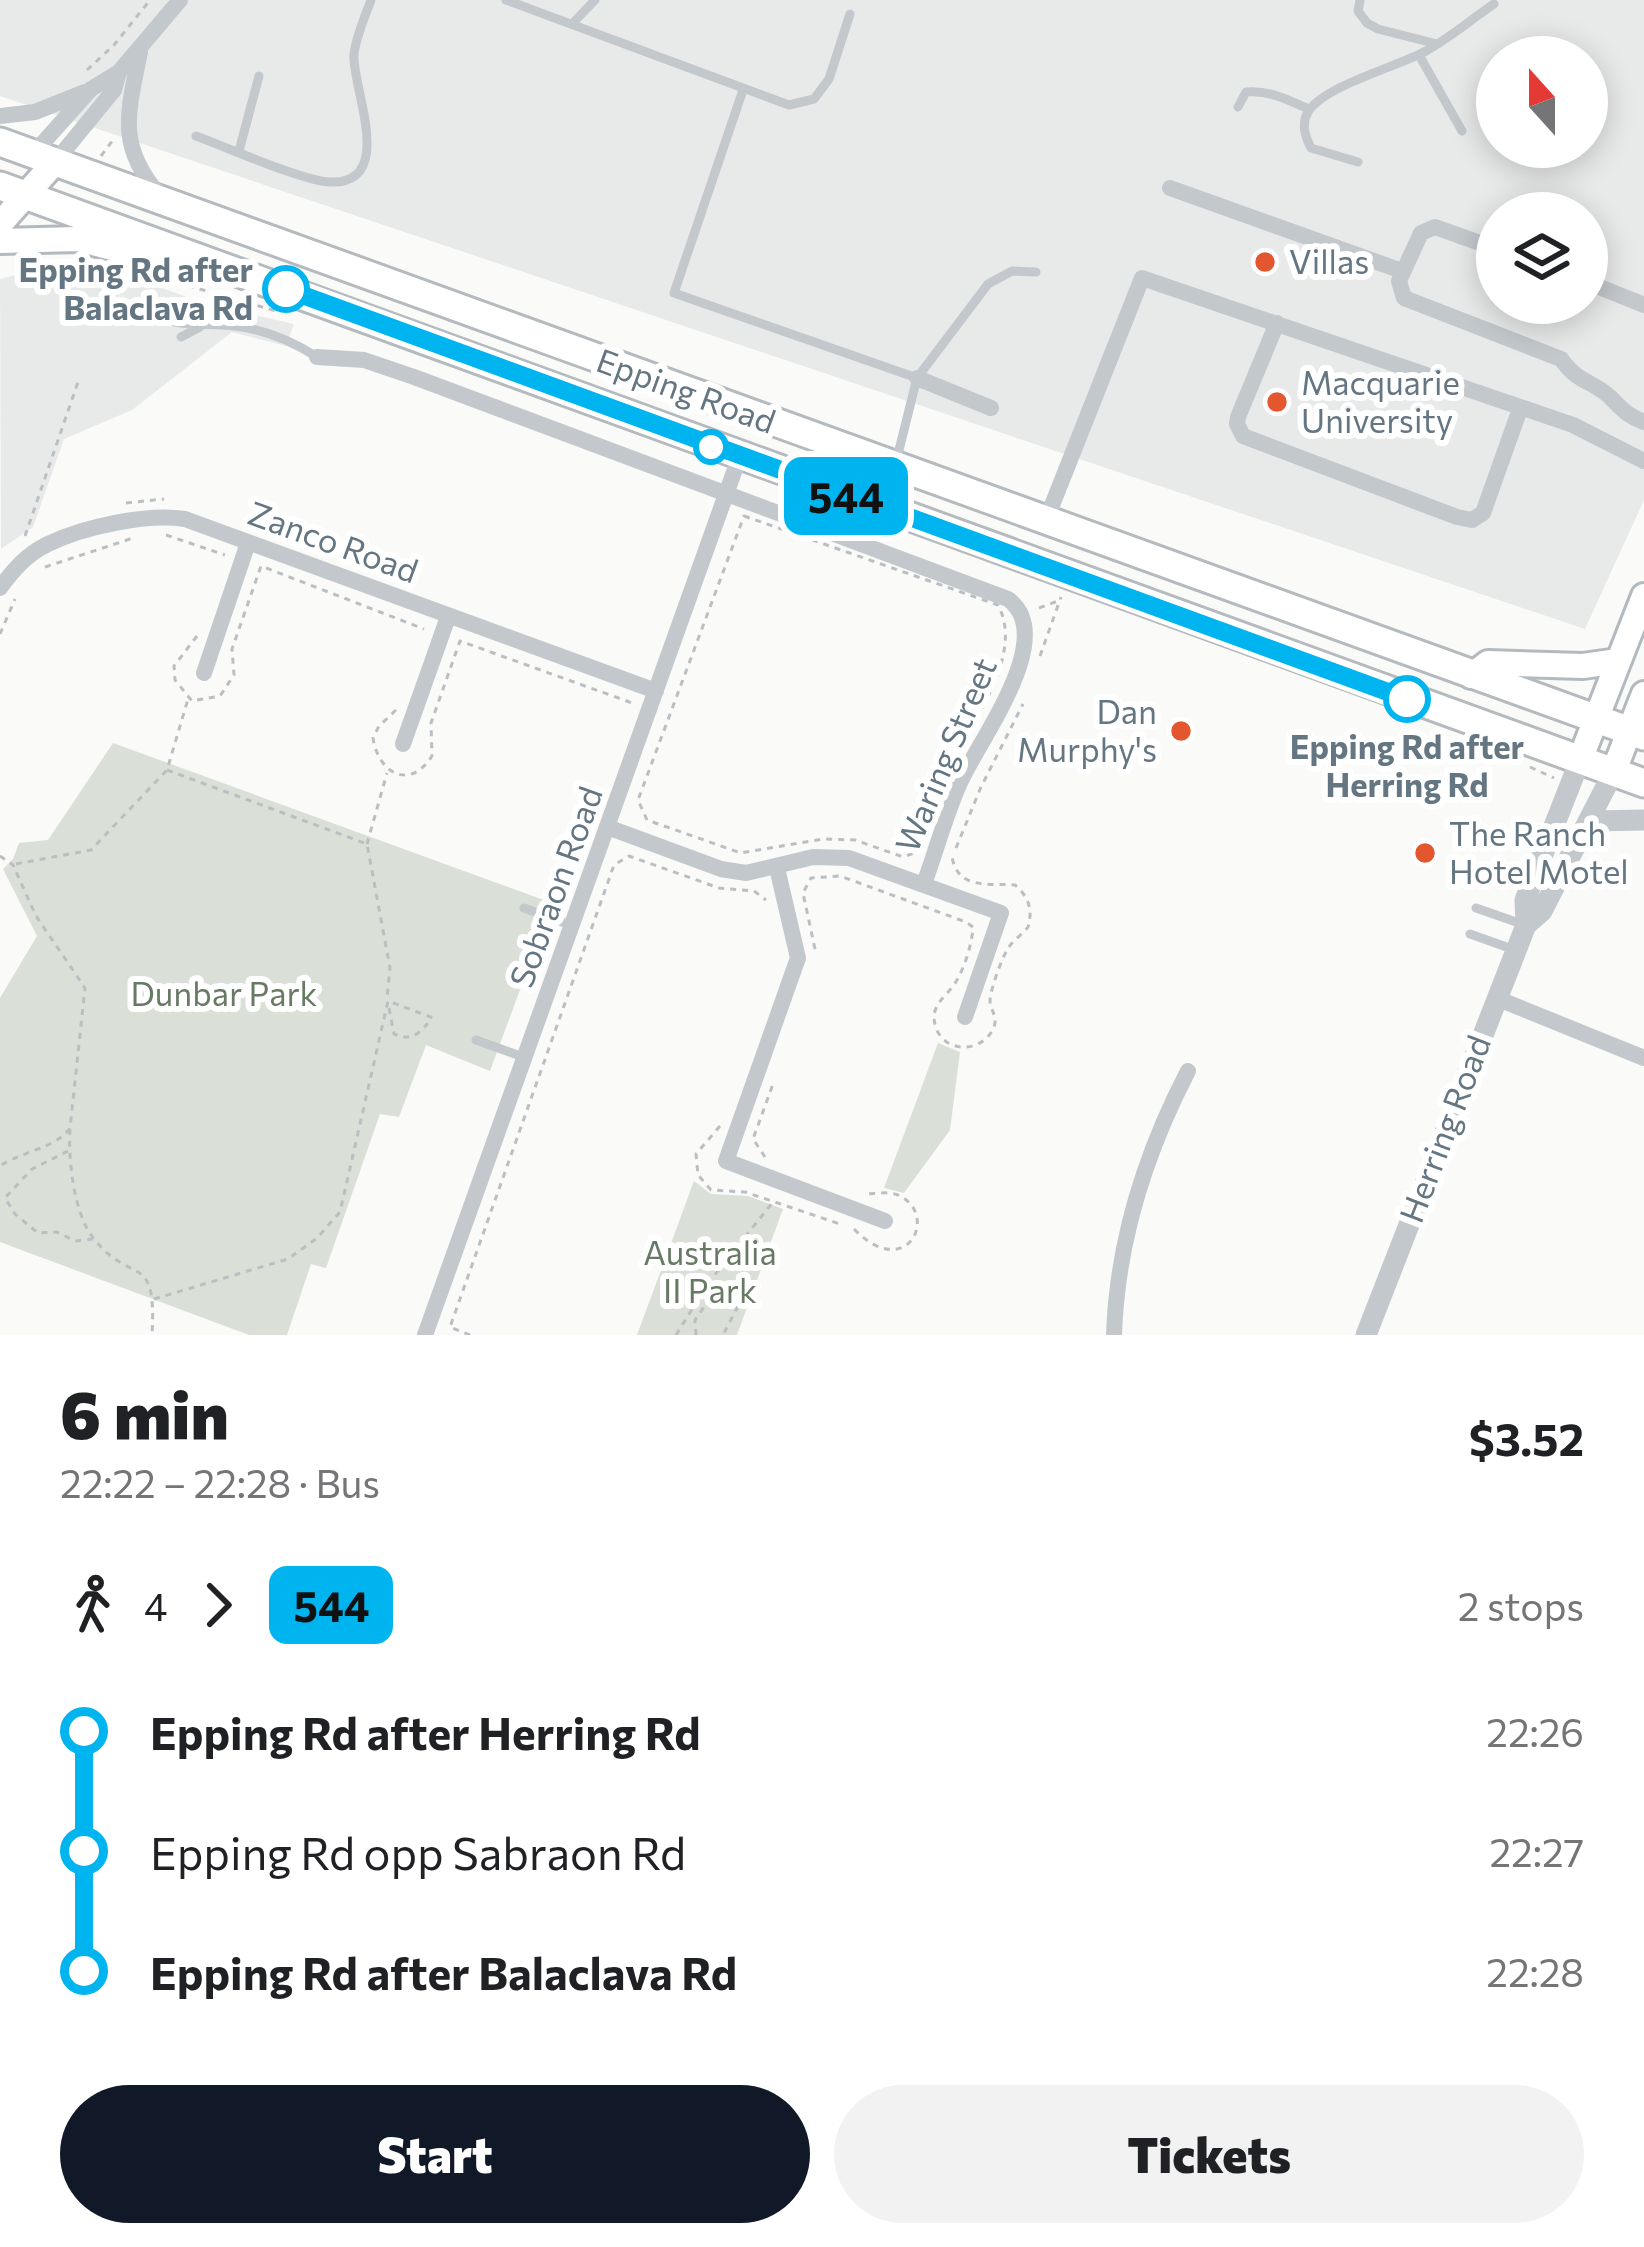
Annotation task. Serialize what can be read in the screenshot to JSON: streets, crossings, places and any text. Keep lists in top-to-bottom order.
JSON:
{
  "streets": {
    "main road": ["Epping Road", "Herring Road"],
    "street": ["Zanco Road", "Waring Street", "Sobraon Road"]
  },
  "crossings": [
    ["Epping Road", "Sobraon Road"],
    ["Epping Road", "Herring Road"],
    ["Zanco Road", "Sobraon Road"],
    ["Waring Street", "Sobraon Road"]
  ],
  "parks": ["Dunbar Park", "Australia II Park"],
  "places": [
    "Villas",
    "Epping Rd after Balaclava Rd",
    "Macquarie University",
    "Epping Rd after Herring Rd",
    "Dan Murphy's",
    "The Ranch Hotel Motel"
  ],
  "lines": ["bus line 544"],
  "north": "top",
  "page": {
    "on_map": "544",
    "heading": ["6 min", "22:22 – 22:28 · Bus", "$3.52"],
    "legs": ["4", "544", "2 stops"],
    "list": [
      {
        "name": "Epping Rd after Herring Rd",
        "value": "22:26"
      },
      {
        "name": "Epping Rd opp Sabraon Rd",
        "value": "22:27"
      },
      {
        "name": "Epping Rd after Balaclava Rd",
        "value": "22:28"
      }
    ],
    "buttons": ["Start", "Tickets"]
  }
}
